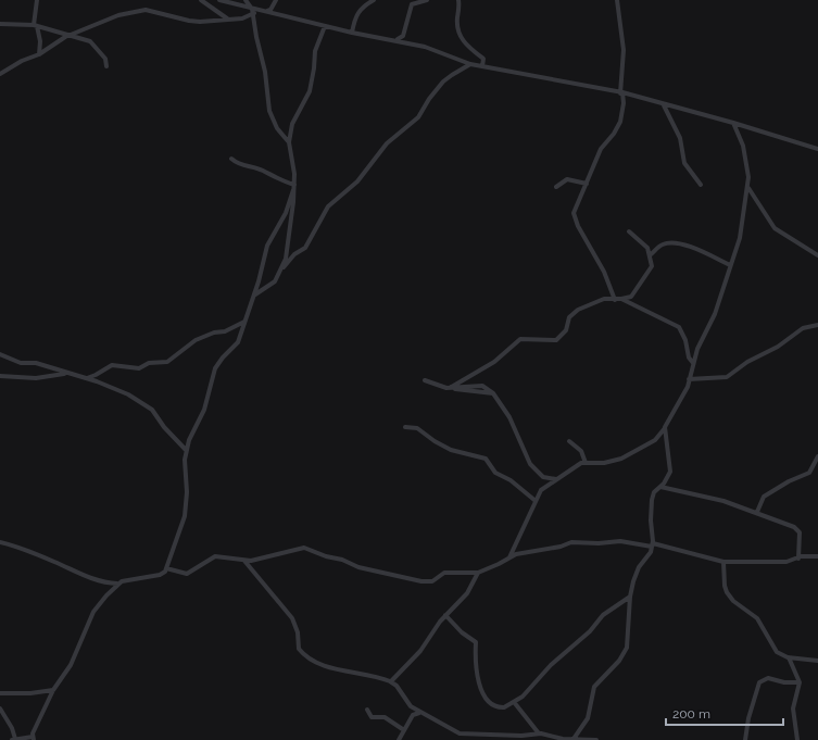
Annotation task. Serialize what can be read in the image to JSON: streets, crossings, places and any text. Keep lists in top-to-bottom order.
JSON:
{
  "scale_bar": "200 m"
}
